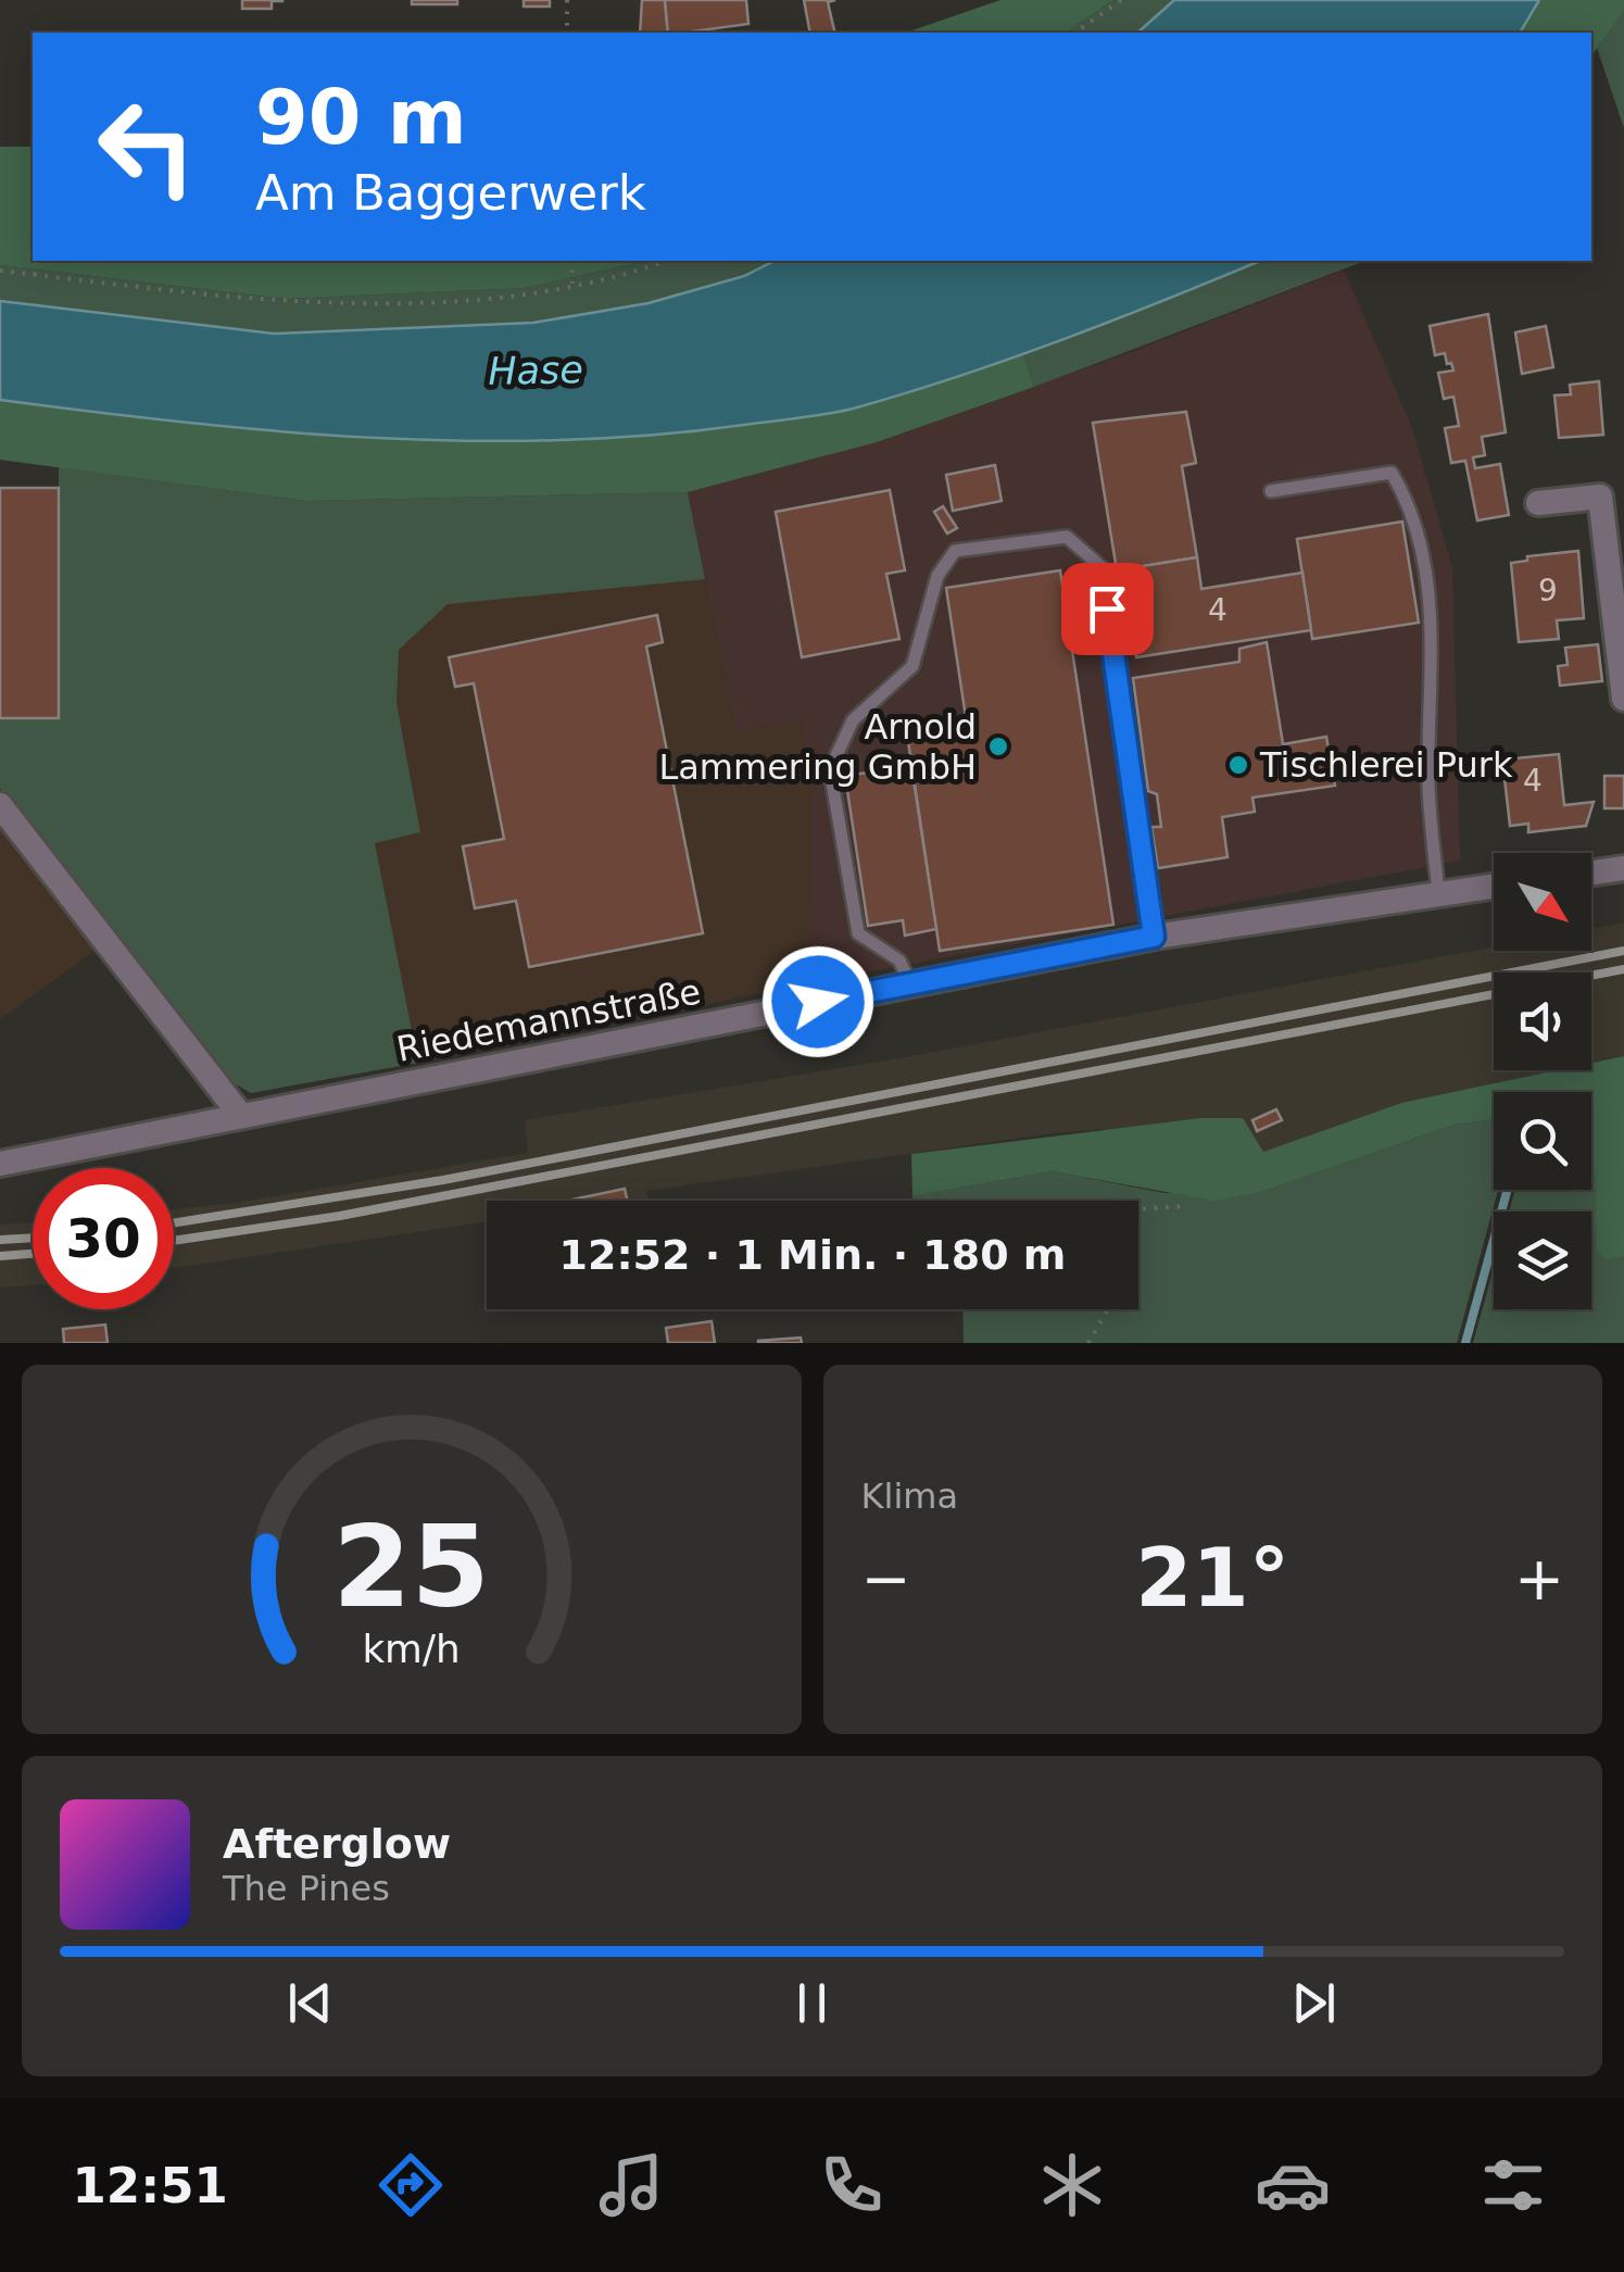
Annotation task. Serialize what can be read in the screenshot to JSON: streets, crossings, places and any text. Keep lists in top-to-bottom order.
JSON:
{
  "streets": {
    "street": ["Riedemannstraße"]
  },
  "water": ["Hase"],
  "places": ["Arnold Lammering GmbH", "Tischlerei Purk"],
  "house_numbers": ["9", "4", "4"],
  "north": "bottom right",
  "page": {
    "turn": ["90 m", "Am Baggerwerk"],
    "limit": "30",
    "trip": "12:52 · 1 Min. · 180 m",
    "tile": "Klima",
    "heat": ["−", "21°", "+"],
    "song": ["Afterglow", "The Pines"],
    "tabs": "12:51",
    "gauge": ["25", "km/h"]
  }
}
